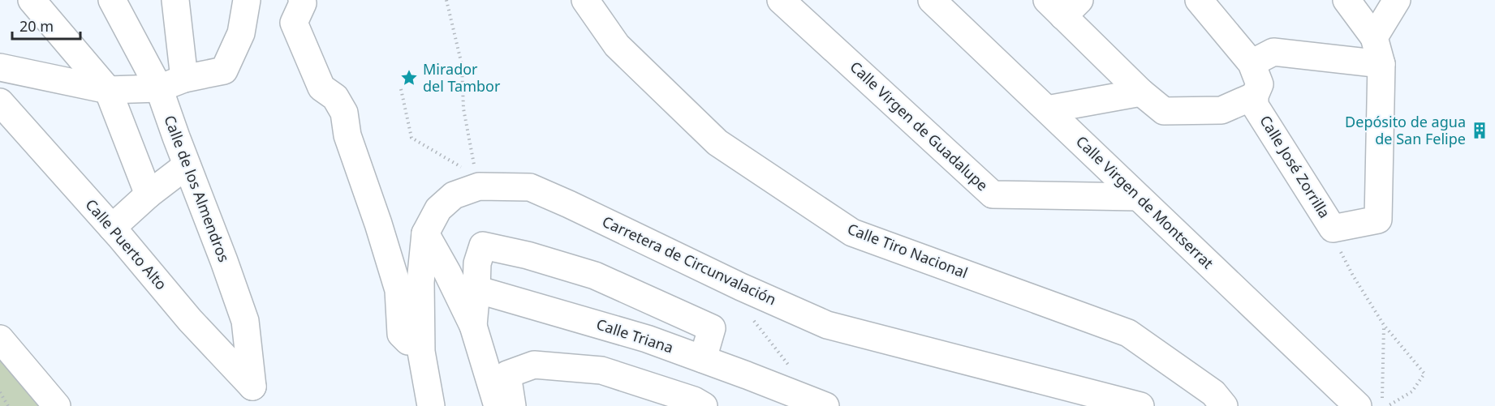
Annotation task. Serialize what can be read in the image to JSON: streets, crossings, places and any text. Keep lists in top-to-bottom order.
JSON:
{
  "streets": {
    "street": [
      "Calle Virgen de Guadalupe",
      "Calle José Zorrilla",
      "Calle de los Almendros",
      "Calle Virgen de Montserrat",
      "Calle Puerto Alto",
      "Calle Tiro Nacional",
      "Carretera de Circunvalación",
      "Calle Triana"
    ]
  },
  "crossings": [
    ["Calle Virgen de Guadalupe", "Calle Virgen de Montserrat"],
    ["Calle de los Almendros", "Calle Puerto Alto"]
  ],
  "places": {
    "place": ["Mirador del Tambor"],
    "building": ["Depósito de agua de San Felipe"]
  },
  "scale_bar": "20 m"
}
